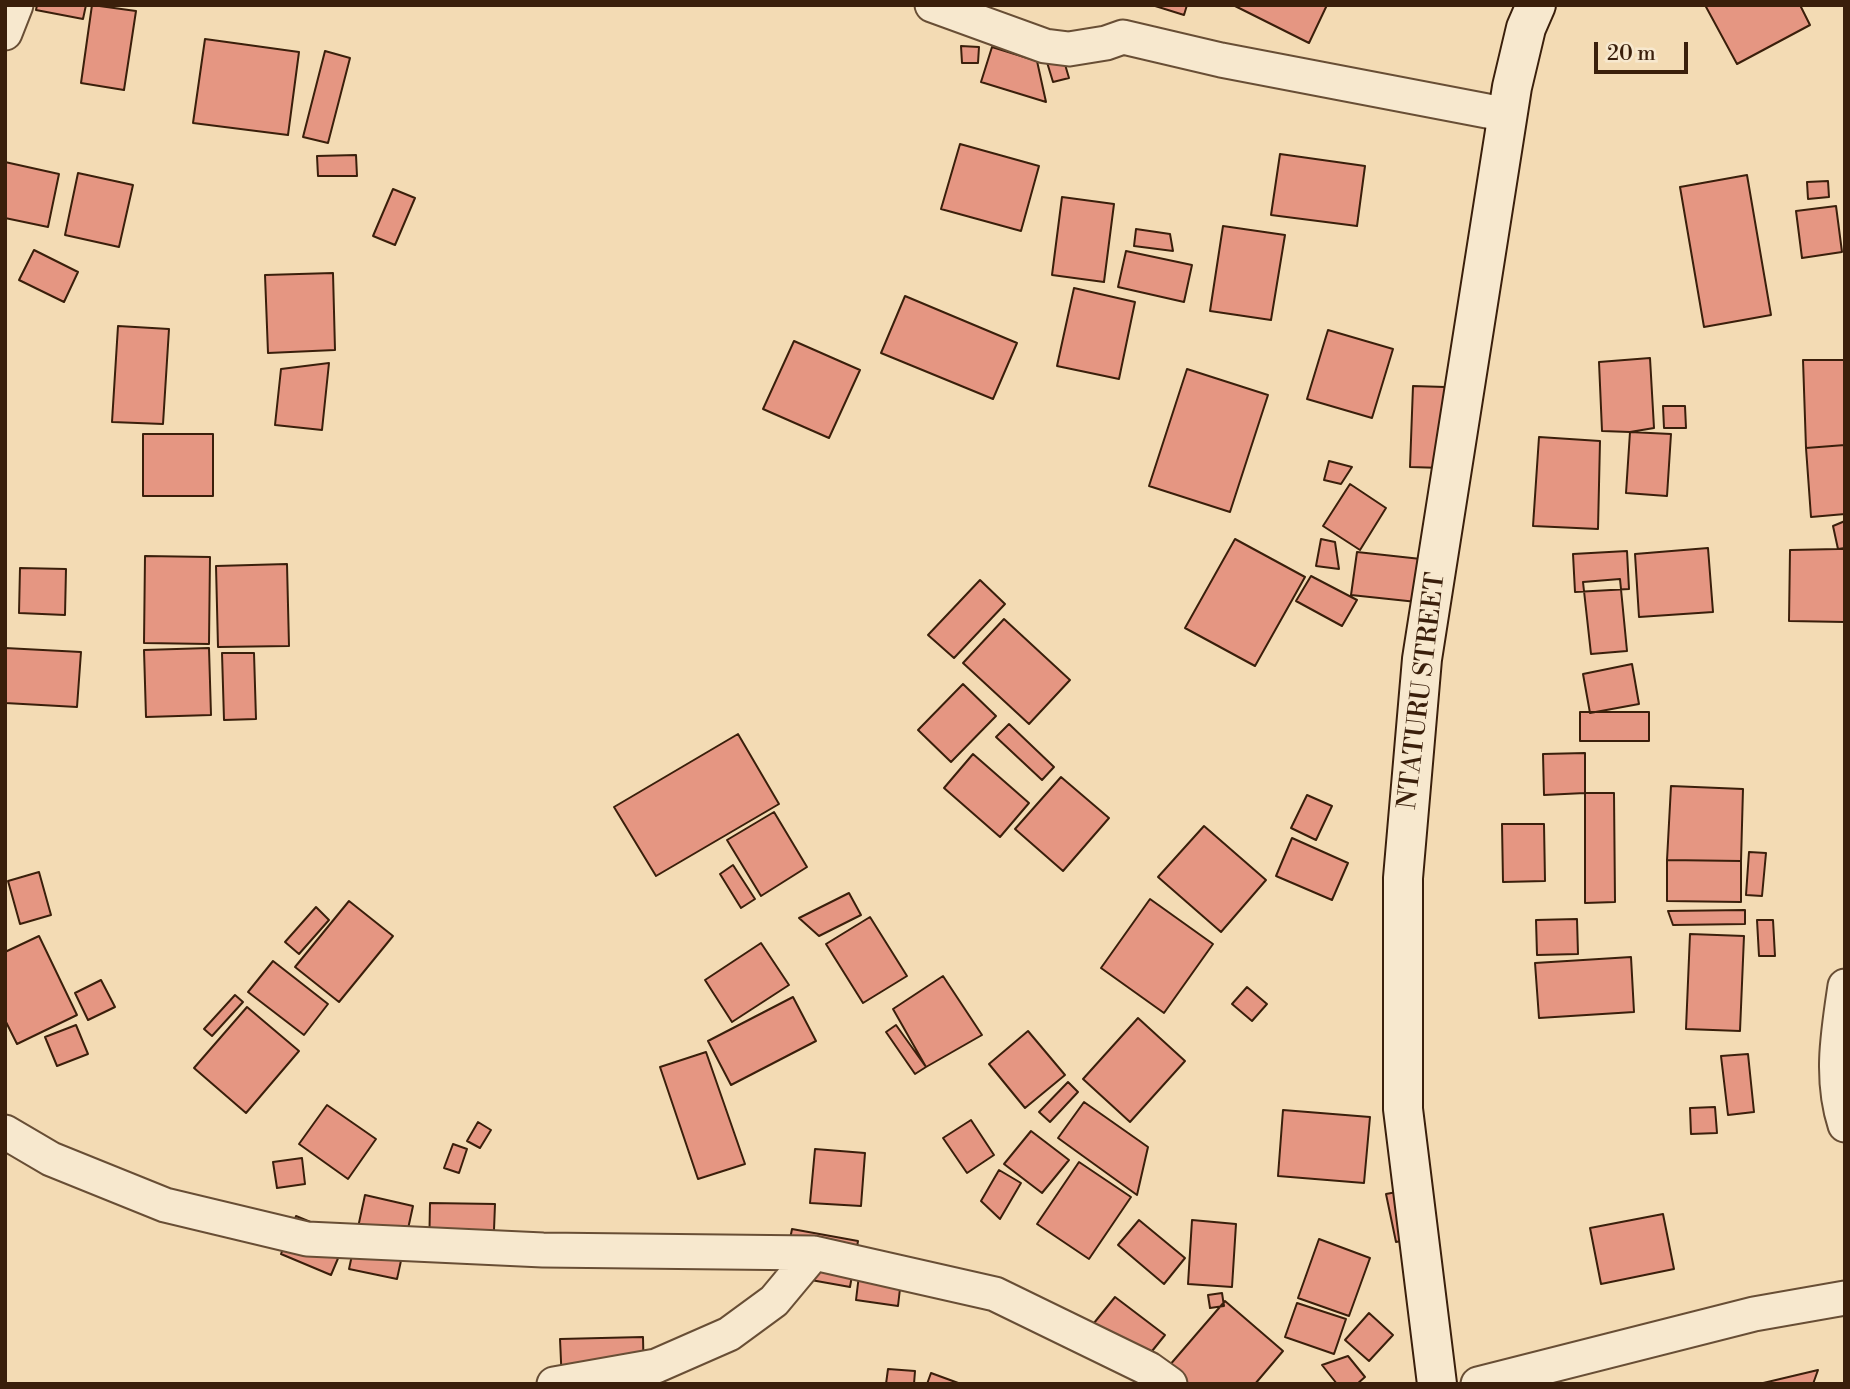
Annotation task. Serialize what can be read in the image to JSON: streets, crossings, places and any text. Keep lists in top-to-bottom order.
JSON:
{
  "streets": {
    "street": ["NTATURU STREET"]
  },
  "scale_bar": "20 m"
}
